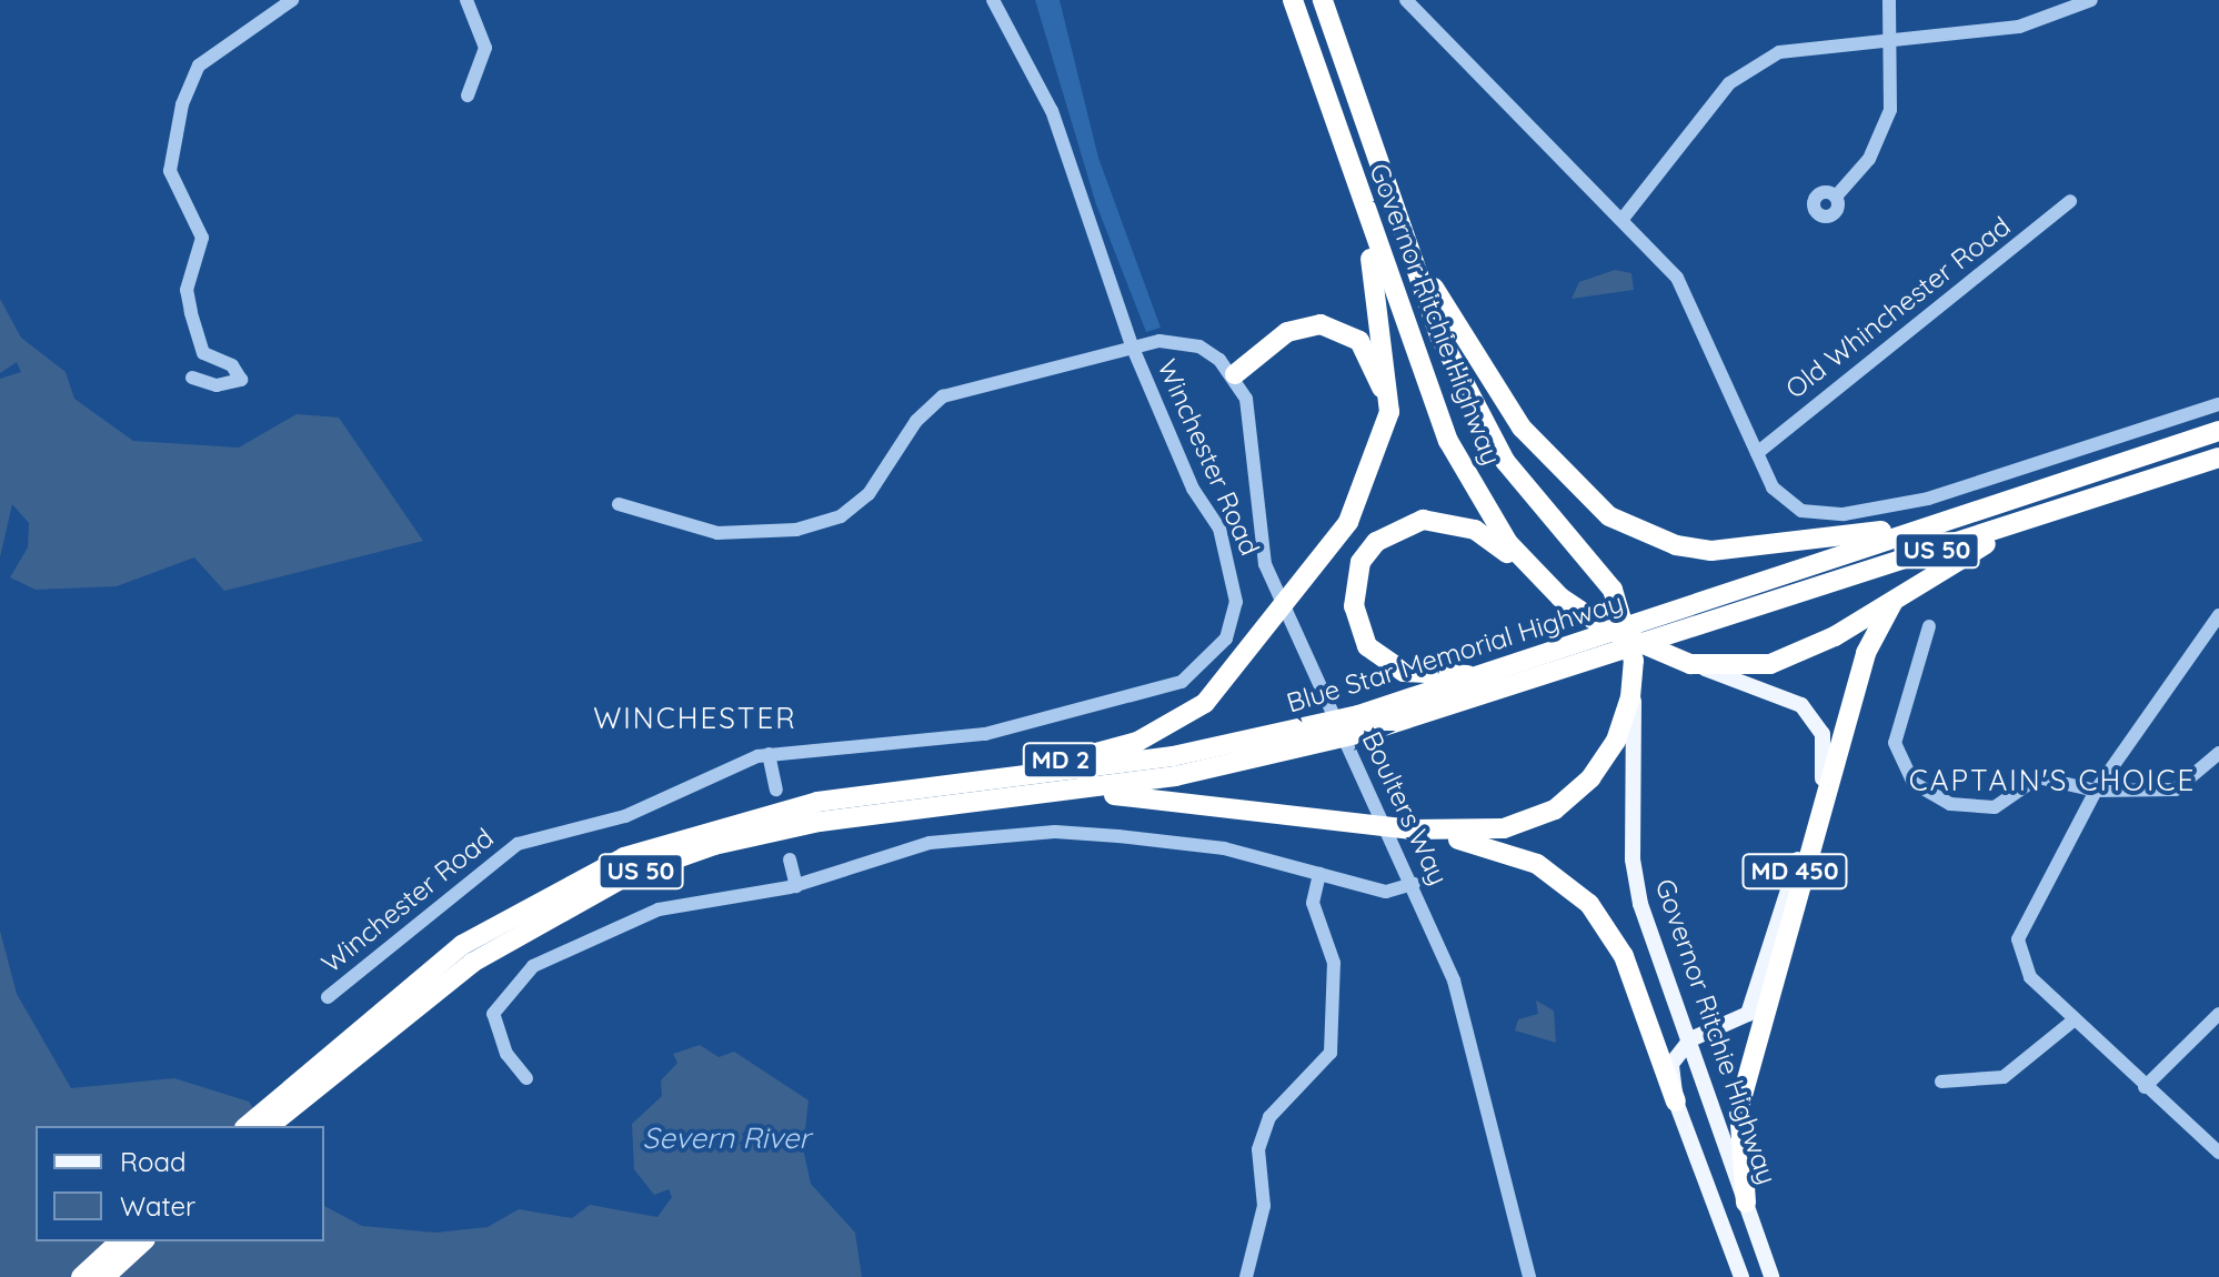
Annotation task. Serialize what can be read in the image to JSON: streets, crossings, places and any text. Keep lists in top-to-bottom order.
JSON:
{
  "streets": {
    "highway": [
      "Governor Ritchie Highway",
      "US 50",
      "Blue Star Memorial Highway",
      "MD 2",
      "MD 450"
    ],
    "street": ["Old Whinchester Road", "Winchester Road", "Boulters Way"]
  },
  "crossings": [
    ["Governor Ritchie Highway", "MD 2"],
    ["Governor Ritchie Highway", "MD 450"],
    ["Blue Star Memorial Highway", "MD 2"]
  ],
  "districts": ["WINCHESTER", "CAPTAIN'S CHOICE"],
  "water": ["Severn River"],
  "legend": ["Road", "Water"]
}
